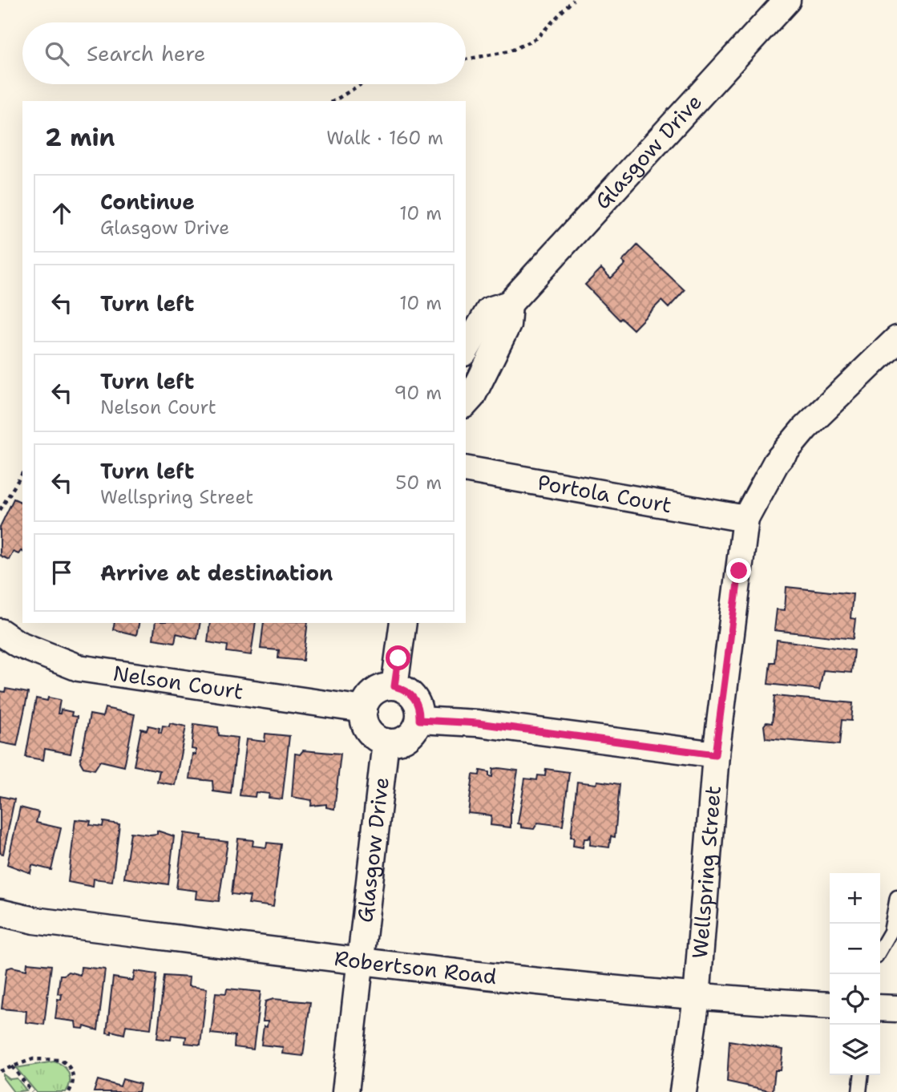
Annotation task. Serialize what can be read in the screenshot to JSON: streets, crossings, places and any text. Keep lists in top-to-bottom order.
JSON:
{
  "streets": {
    "street": [
      "Glasgow Drive",
      "Portola Court",
      "Nelson Court",
      "Wellspring Street",
      "Robertson Road"
    ]
  },
  "crossings": [
    ["Glasgow Drive", "Nelson Court"],
    ["Glasgow Drive", "Robertson Road"],
    ["Portola Court", "Wellspring Street"],
    ["Wellspring Street", "Robertson Road"]
  ],
  "page": {
    "search": "Search here",
    "heading": ["2 min", "Walk · 160 m"],
    "list": [
      ["Continue", "Glasgow Drive", "10 m"],
      ["Turn left", "10 m"],
      ["Turn left", "Nelson Court", "90 m"],
      ["Turn left", "Wellspring Street", "50 m"],
      "Arrive at destination"
    ],
    "map_buttons": ["+", "−"]
  }
}
